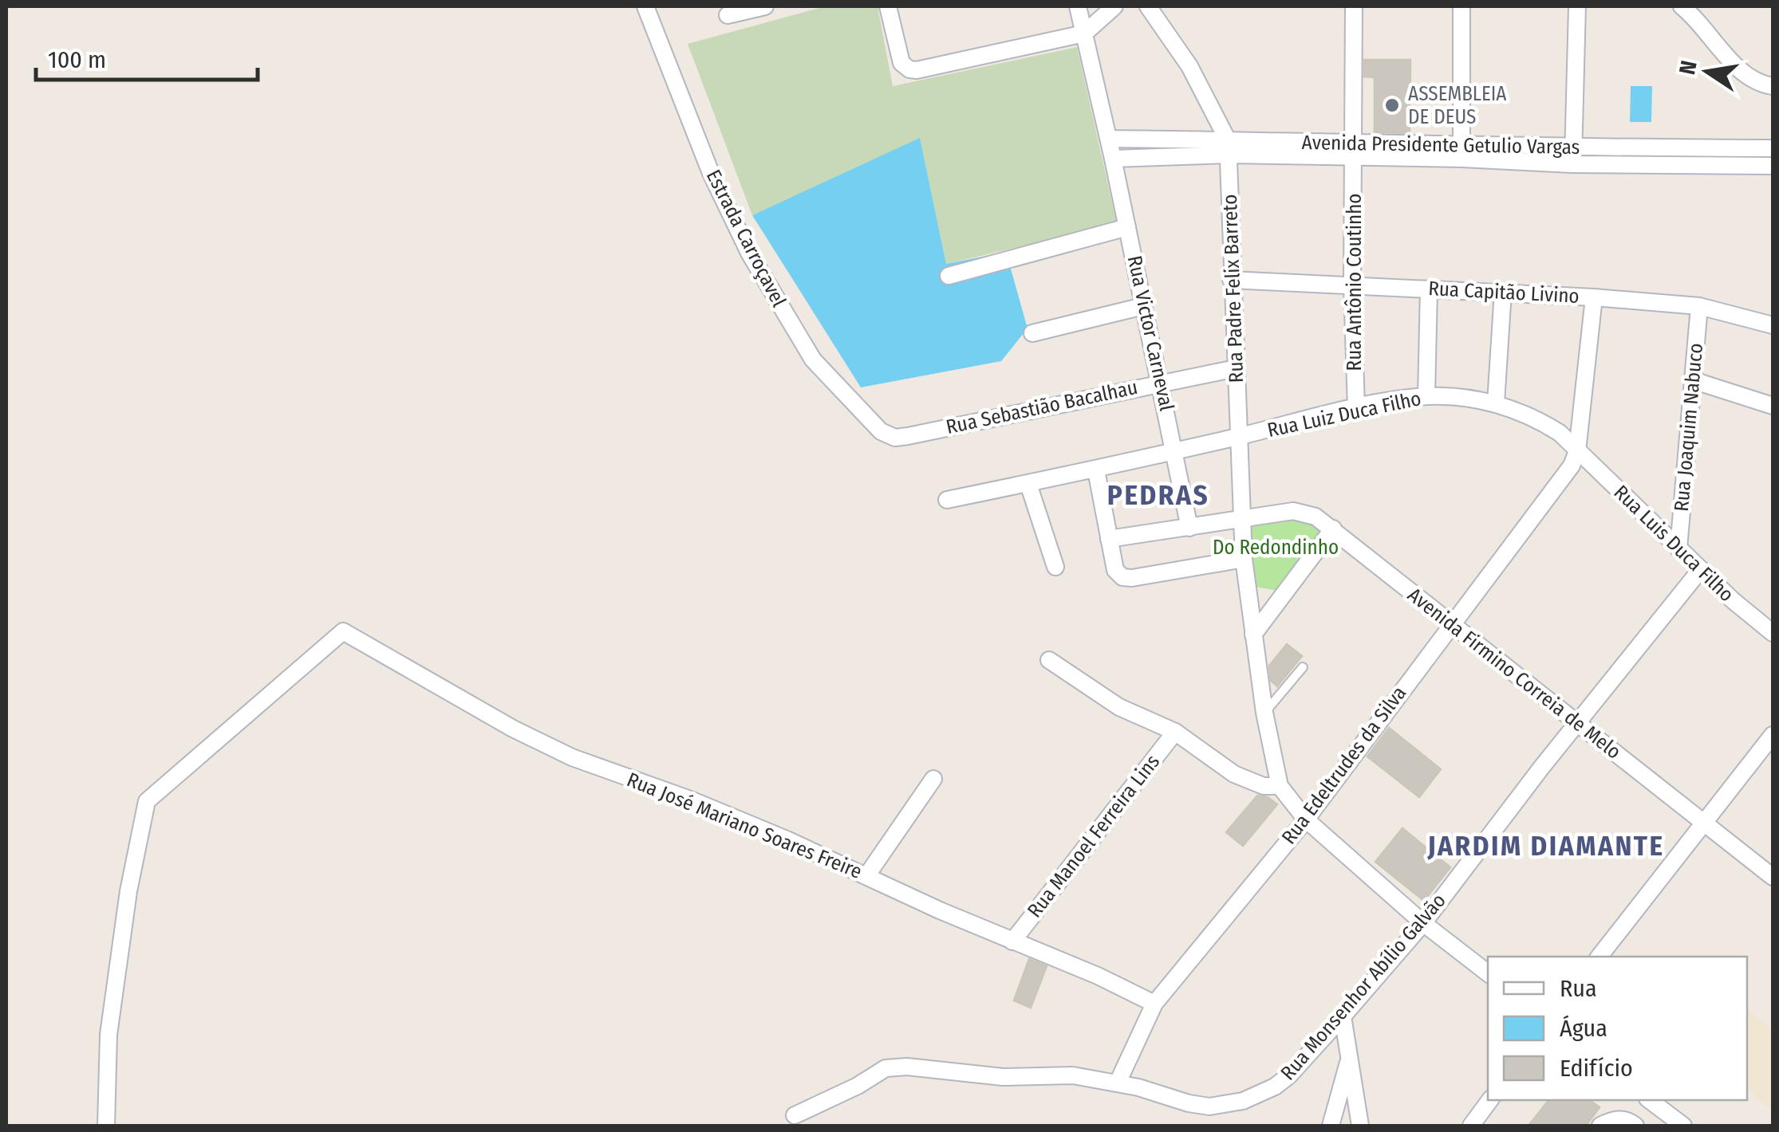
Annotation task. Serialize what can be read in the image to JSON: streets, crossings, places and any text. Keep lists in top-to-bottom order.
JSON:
{
  "streets": {
    "street": [
      "Avenida Presidente Getulio Vargas",
      "Estrada Carroçavel",
      "Rua Antônio Coutinho",
      "Rua Padre Felix Barreto",
      "Rua Capitão Livino",
      "Rua Victor Carneval",
      "Rua Sebastião Bacalhau",
      "Rua Luiz Duca Filho",
      "Rua Joaquim Nabuco",
      "Rua Luis Duca Filho",
      "Avenida Firmino Correia de Melo",
      "Rua Edeltrudes da Silva",
      "Rua José Mariano Soares Freire",
      "Rua Manoel Ferreira Lins",
      "Rua Monsenhor Abílio Galvão"
    ]
  },
  "crossings": [
    ["Avenida Presidente Getulio Vargas", "Rua Antônio Coutinho"],
    ["Avenida Presidente Getulio Vargas", "Rua Padre Felix Barreto"],
    ["Avenida Presidente Getulio Vargas", "Rua Victor Carneval"],
    ["Estrada Carroçavel", "Rua Sebastião Bacalhau"],
    ["Rua Antônio Coutinho", "Rua Capitão Livino"],
    ["Rua Antônio Coutinho", "Rua Luiz Duca Filho"],
    ["Rua Padre Felix Barreto", "Rua Capitão Livino"],
    ["Rua Padre Felix Barreto", "Rua Sebastião Bacalhau"],
    ["Rua Padre Felix Barreto", "Rua Luiz Duca Filho"],
    ["Rua Padre Felix Barreto", "Avenida Firmino Correia de Melo"],
    ["Rua Capitão Livino", "Rua Joaquim Nabuco"],
    ["Rua Victor Carneval", "Rua Sebastião Bacalhau"],
    ["Rua Victor Carneval", "Rua Luiz Duca Filho"],
    ["Rua Victor Carneval", "Avenida Firmino Correia de Melo"],
    ["Rua Luiz Duca Filho", "Rua Luis Duca Filho"],
    ["Rua Luiz Duca Filho", "Rua Edeltrudes da Silva"],
    ["Rua Joaquim Nabuco", "Rua Luis Duca Filho"],
    ["Rua Luis Duca Filho", "Rua Edeltrudes da Silva"],
    ["Rua Luis Duca Filho", "Rua Monsenhor Abílio Galvão"],
    ["Avenida Firmino Correia de Melo", "Rua Edeltrudes da Silva"],
    ["Avenida Firmino Correia de Melo", "Rua Monsenhor Abílio Galvão"],
    ["Rua Edeltrudes da Silva", "Rua José Mariano Soares Freire"],
    ["Rua Edeltrudes da Silva", "Rua Monsenhor Abílio Galvão"],
    ["Rua José Mariano Soares Freire", "Rua Manoel Ferreira Lins"]
  ],
  "districts": ["PEDRAS", "JARDIM DIAMANTE"],
  "parks": ["Do Redondinho"],
  "places": ["ASSEMBLEIA DE DEUS"],
  "legend": ["Rua", "Água", "Edifício"],
  "scale_bar": "100 m",
  "north": "left"
}
